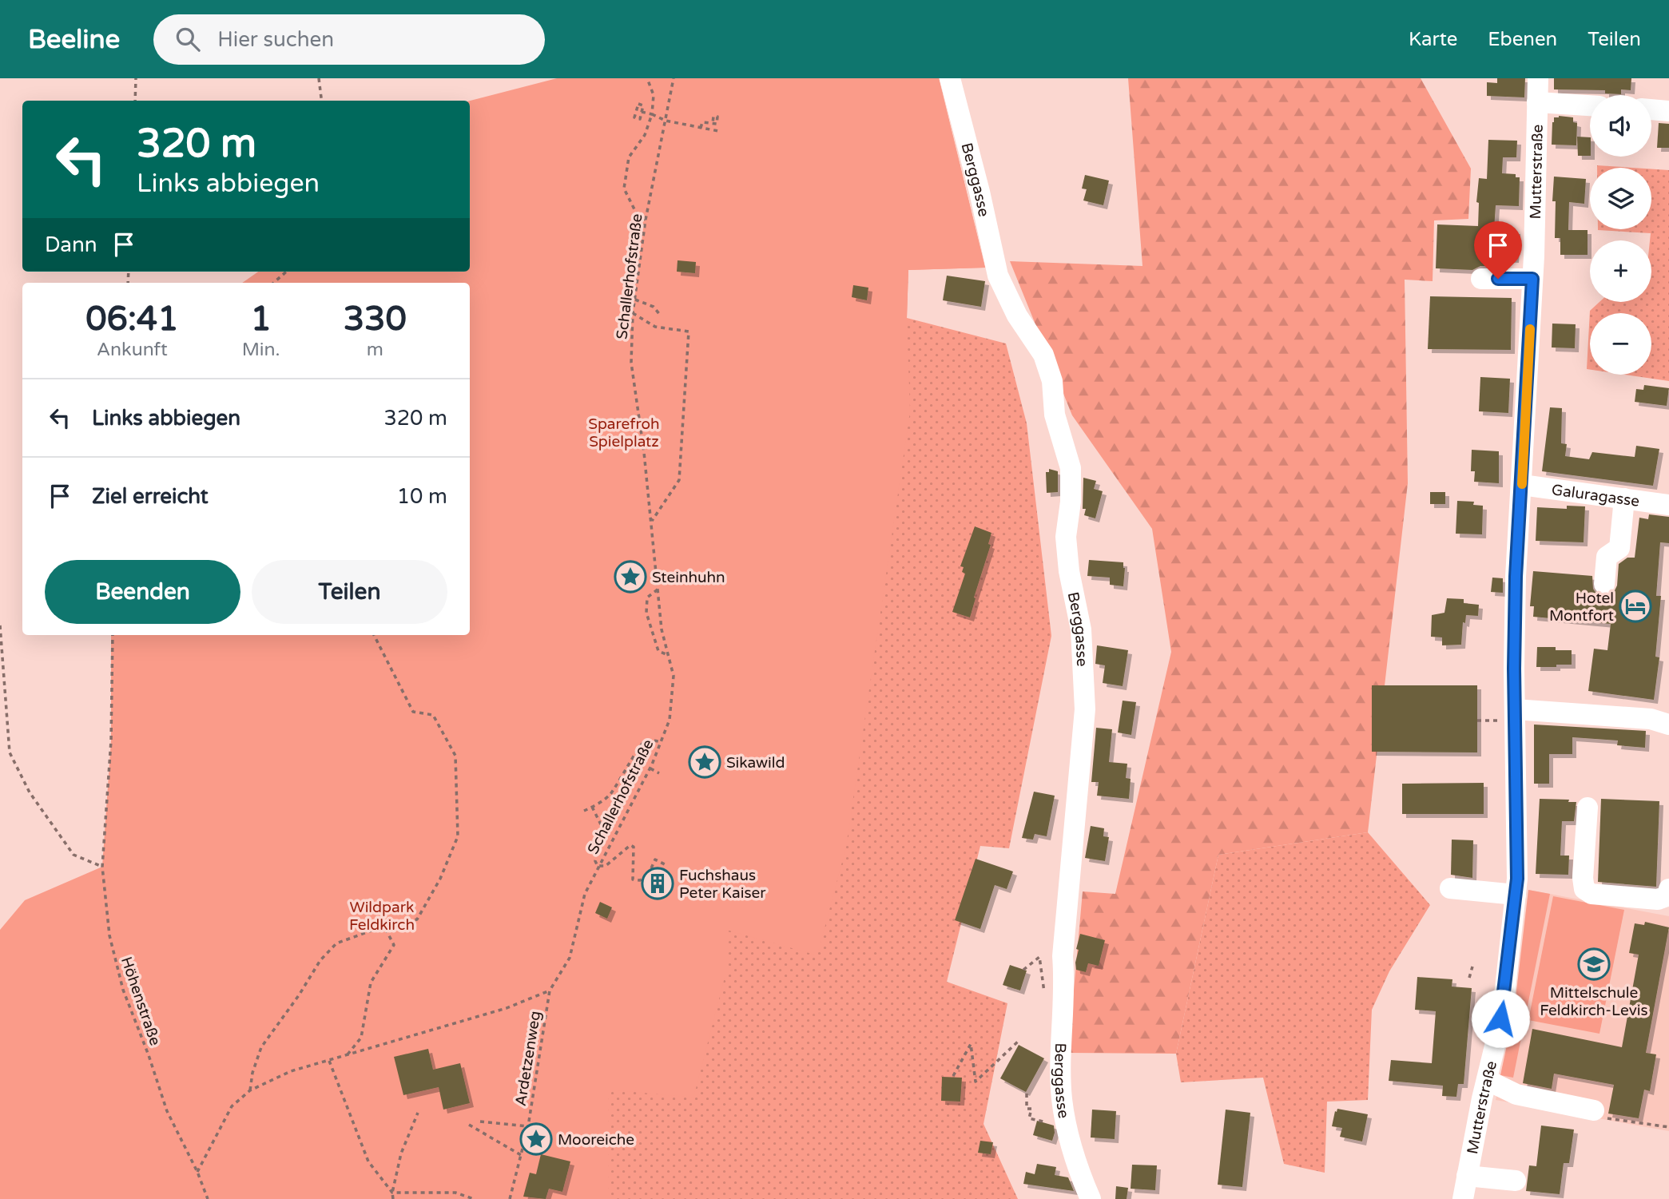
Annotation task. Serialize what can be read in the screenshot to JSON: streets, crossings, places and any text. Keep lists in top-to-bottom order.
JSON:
{
  "streets": {
    "street": ["Mutterstraße", "Berggasse", "Galuragasse"],
    "path": ["Schallerhofstraße", "Höhenstraße", "Ardetzenweg"]
  },
  "crossings": [
    ["Mutterstraße", "Galuragasse"],
    ["Schallerhofstraße", "Ardetzenweg"]
  ],
  "parks": ["Sparefroh Spielplatz", "Wildpark Feldkirch"],
  "places": {
    "place": ["Steinhuhn", "Sikawild", "Mooreiche"],
    "hotel": ["Hotel Montfort"],
    "building": ["Fuchshaus Peter Kaiser"],
    "school or university": ["Mittelschule Feldkirch-Levis"]
  },
  "page": {
    "header": "Beeline",
    "search": "Hier suchen",
    "nav": ["Karte", "Ebenen", "Teilen"],
    "map_buttons": ["+", "−"],
    "turn": ["320 m", "Links abbiegen"],
    "then": "Dann",
    "eta": [
      "06:41",
      "Ankunft",
      "1",
      "Min.",
      "330",
      "m"
    ],
    "list": [
      {
        "name": "Links abbiegen",
        "value": "320 m"
      },
      {
        "name": "Ziel erreicht",
        "value": "10 m"
      }
    ],
    "buttons": ["Beenden", "Teilen"]
  }
}
